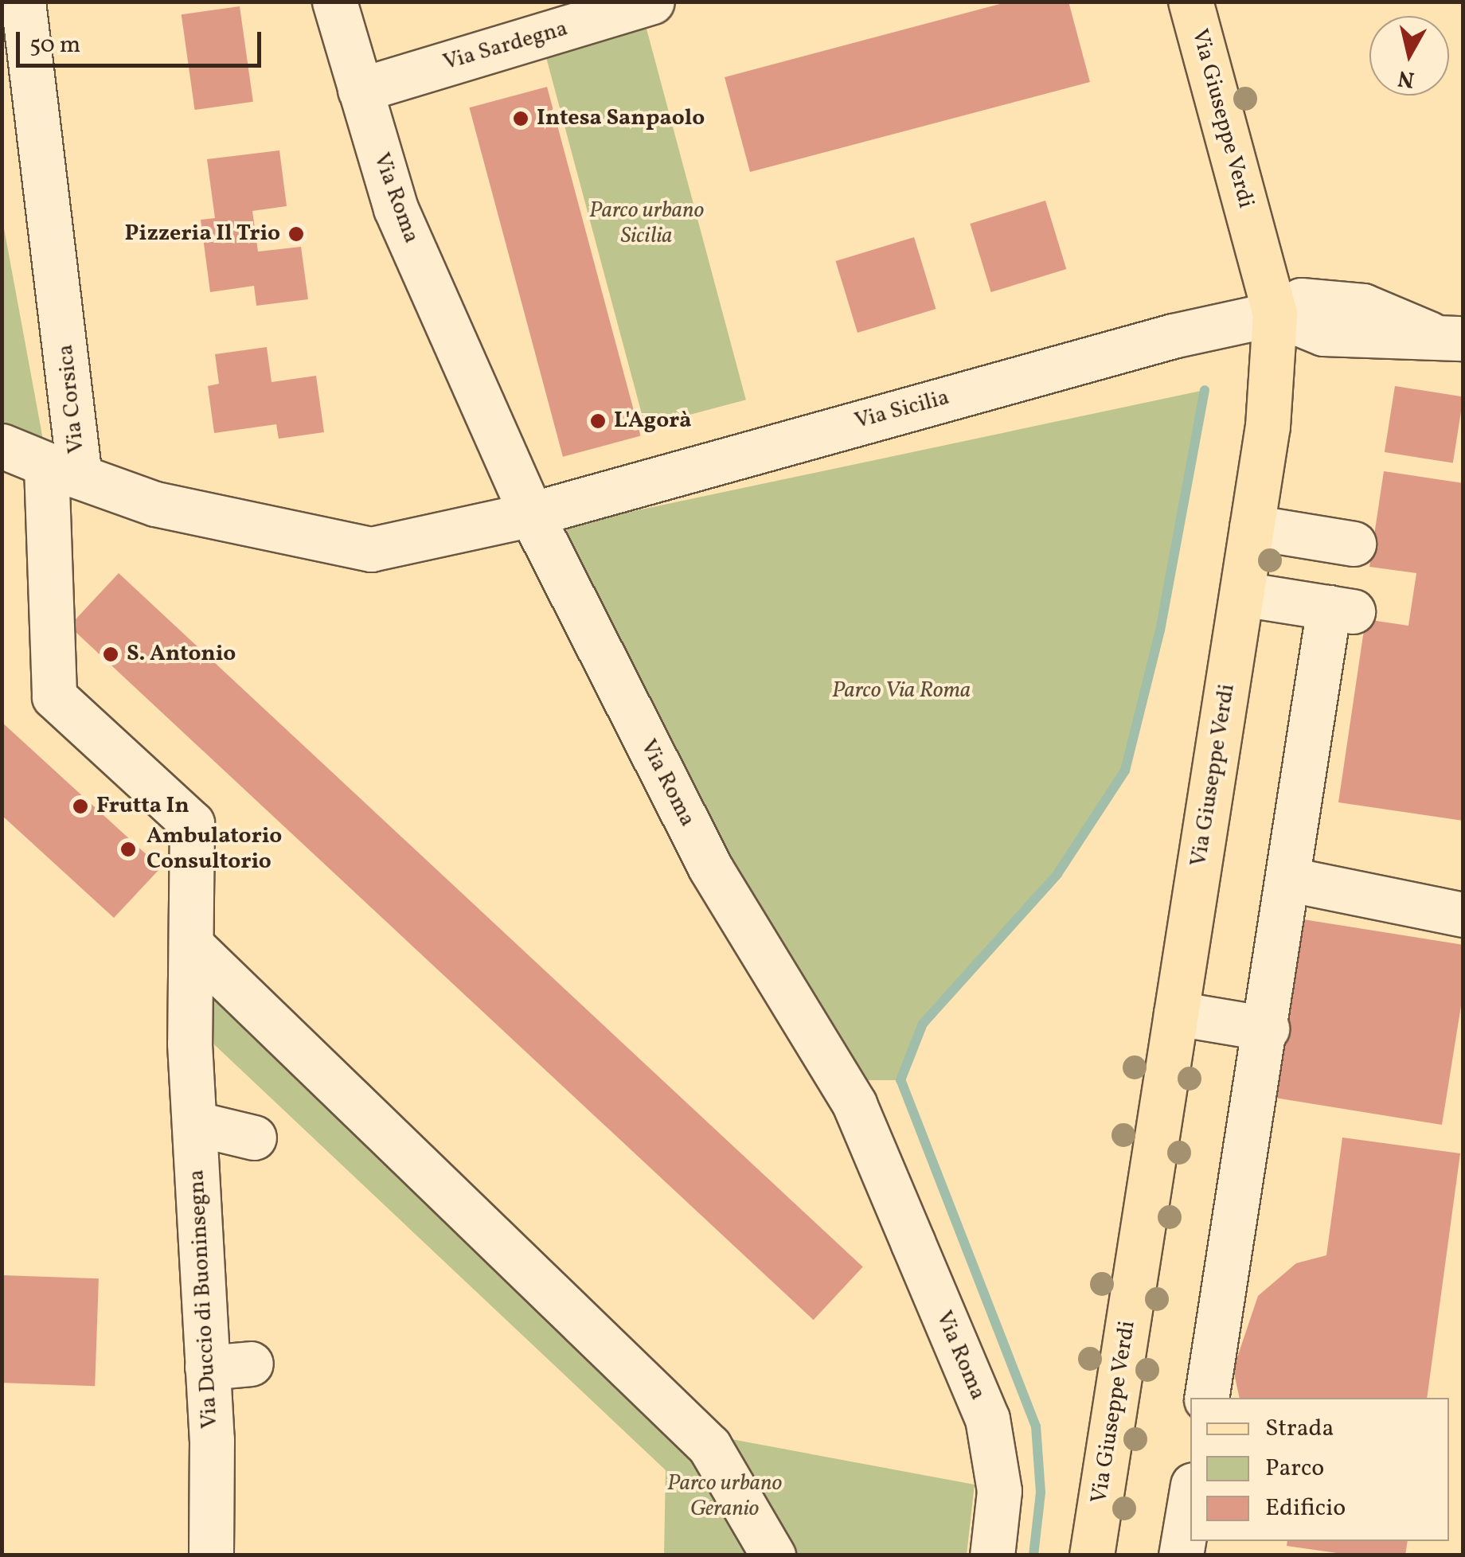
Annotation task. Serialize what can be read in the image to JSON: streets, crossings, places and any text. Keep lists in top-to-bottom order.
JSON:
{
  "streets": {
    "main road": ["Via Giuseppe Verdi"],
    "street": [
      "Via Sardegna",
      "Via Roma",
      "Via Corsica",
      "Via Sicilia",
      "Via Duccio di Buoninsegna"
    ]
  },
  "crossings": [
    ["Via Sardegna", "Via Roma"],
    ["Via Giuseppe Verdi", "Via Sicilia"],
    ["Via Roma", "Via Corsica"],
    ["Via Roma", "Via Sicilia"],
    ["Via Corsica", "Via Sicilia"],
    ["Via Corsica", "Via Duccio di Buoninsegna"]
  ],
  "parks": ["Parco urbano Sicilia", "Parco Via Roma", "Parco urbano Geranio"],
  "places": [
    "Intesa Sanpaolo",
    "Pizzeria Il Trio",
    "L'Agorà",
    "S. Antonio",
    "Frutta In",
    "Ambulatorio Consultorio"
  ],
  "legend": ["Strada", "Parco", "Edificio"],
  "scale_bar": "50 m",
  "north": "bottom"
}
